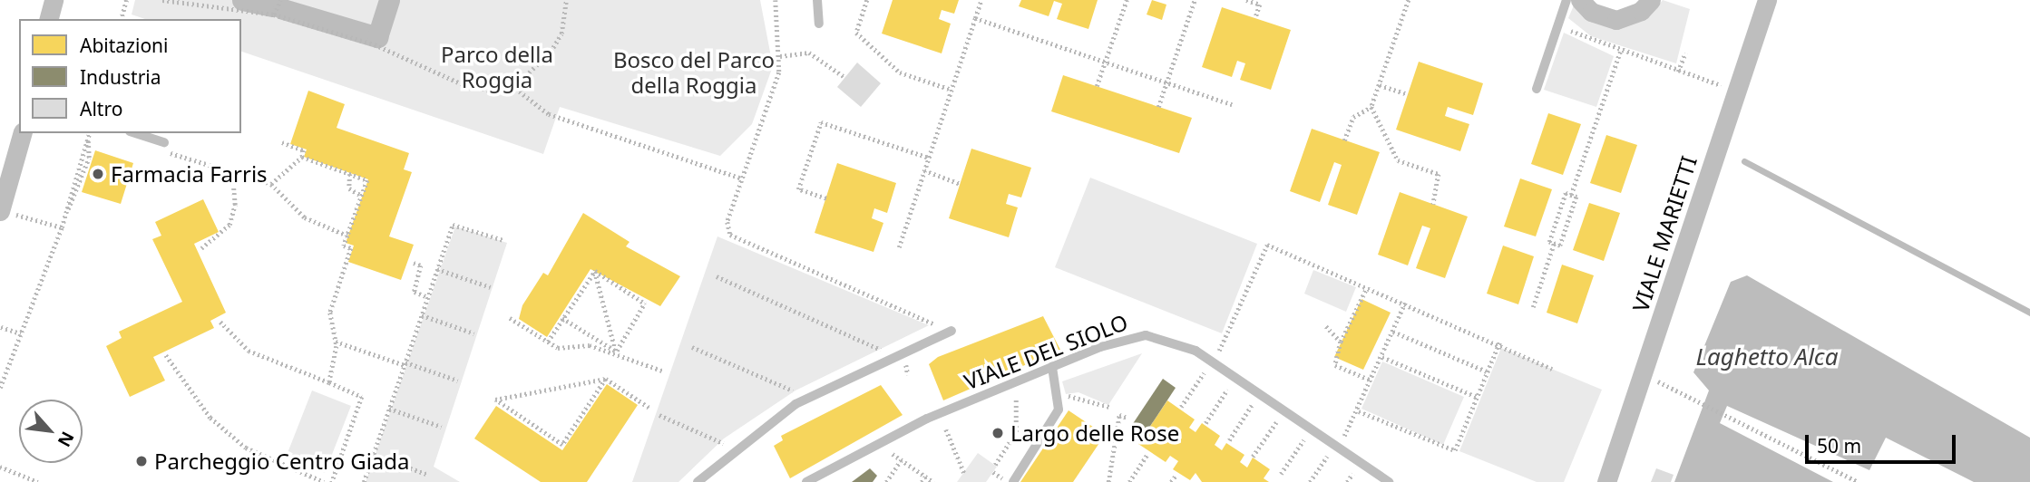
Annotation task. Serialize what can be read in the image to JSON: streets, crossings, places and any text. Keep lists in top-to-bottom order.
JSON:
{
  "streets": {
    "street": ["VIALE MARIETTI"],
    "lane": ["VIALE DEL SIOLO"]
  },
  "water": ["Laghetto Alca"],
  "parks": ["Parco della Roggia", "Bosco del Parco della Roggia"],
  "places": ["Farmacia Farris", "Largo delle Rose", "Parcheggio Centro Giada"],
  "legend": ["Abitazioni", "Industria", "Altro"],
  "scale_bar": "50 m",
  "north": "bottom right"
}
